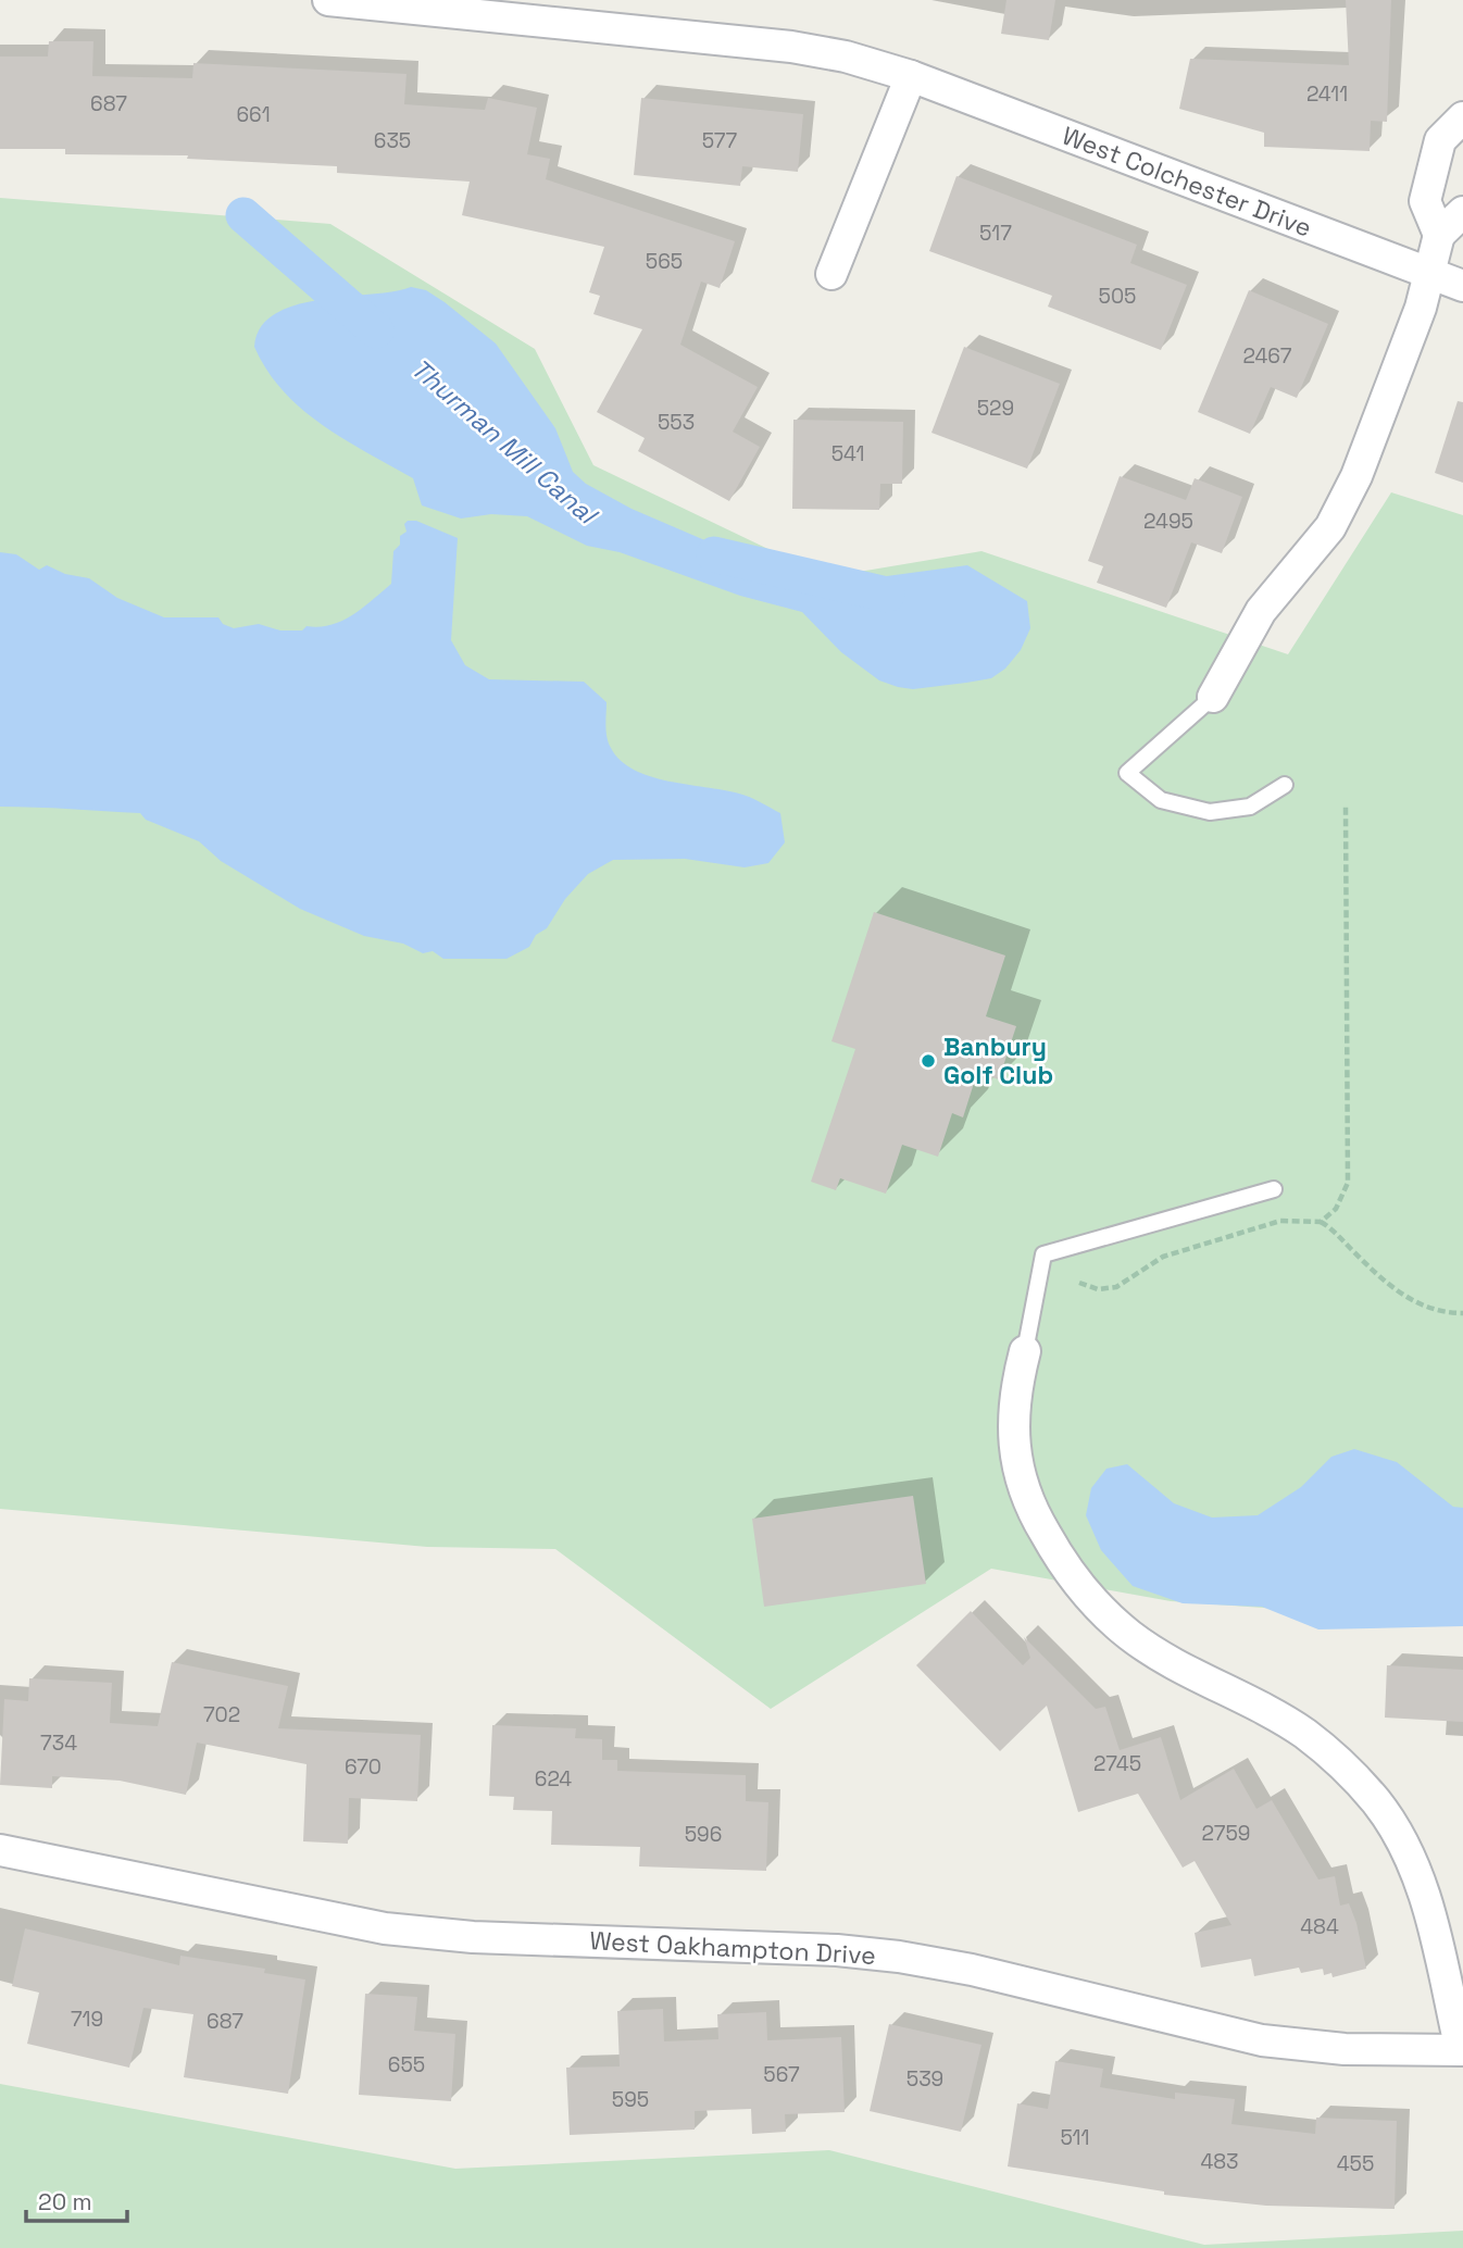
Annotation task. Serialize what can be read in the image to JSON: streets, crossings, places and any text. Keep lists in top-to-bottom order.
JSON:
{
  "streets": {
    "street": ["West Colchester Drive", "West Oakhampton Drive"]
  },
  "water": ["Thurman Mill Canal"],
  "places": ["Banbury Golf Club"],
  "house_numbers": [
    "2411",
    "687",
    "661",
    "635",
    "577",
    "517",
    "565",
    "505",
    "2467",
    "529",
    "553",
    "541",
    "2495",
    "702",
    "734",
    "2745",
    "670",
    "624",
    "2759",
    "596",
    "484",
    "719",
    "687",
    "655",
    "567",
    "539",
    "595",
    "511",
    "483",
    "455"
  ],
  "scale_bar": "20 m"
}
